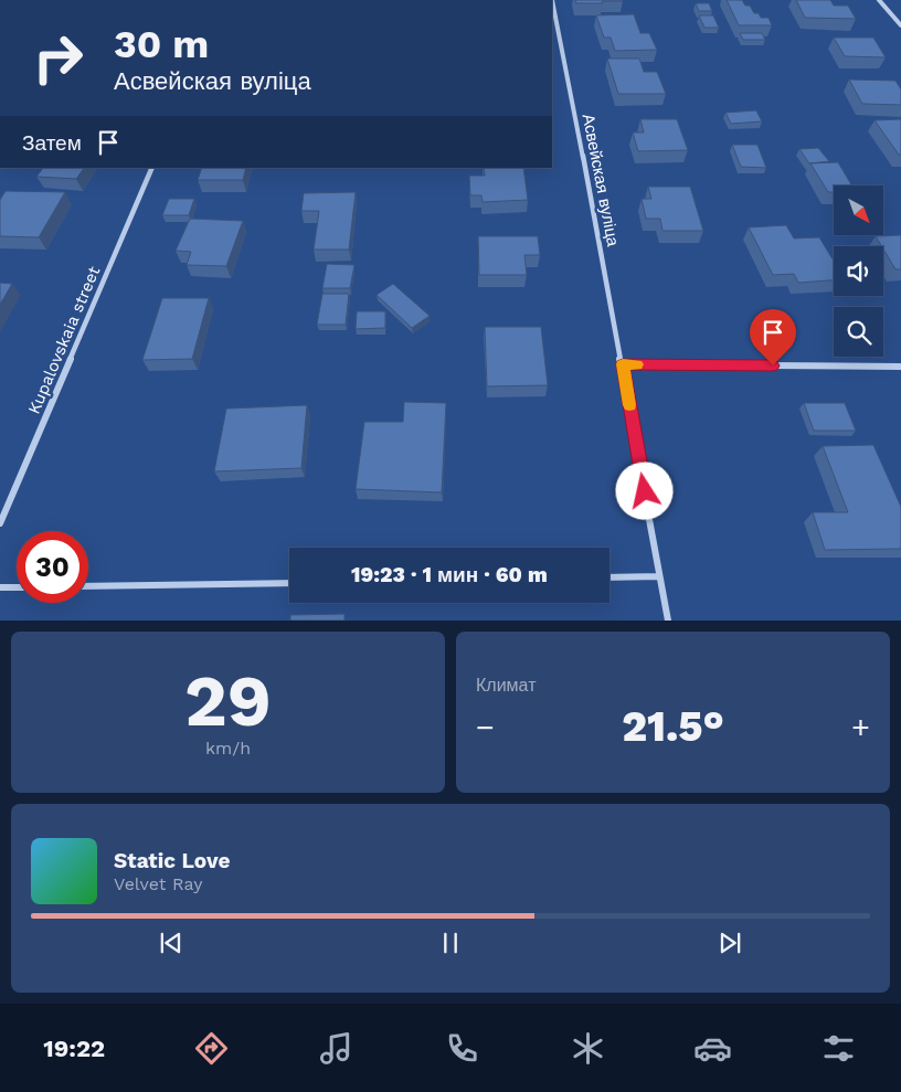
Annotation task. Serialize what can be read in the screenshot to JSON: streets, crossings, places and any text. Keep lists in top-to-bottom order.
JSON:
{
  "streets": {
    "street": ["Асвейская вуліца", "Kupalovskaia street"]
  },
  "north": "bottom right",
  "page": {
    "turn": ["30 m", "Асвейская вуліца"],
    "then": "Затем",
    "limit": "30",
    "trip": "19:23 · 1 мин · 60 m",
    "tile": [
      ["29", "km/h"],
      "Климат"
    ],
    "heat": ["−", "21.5°", "+"],
    "song": ["Static Love", "Velvet Ray"],
    "tabs": "19:22"
  }
}
